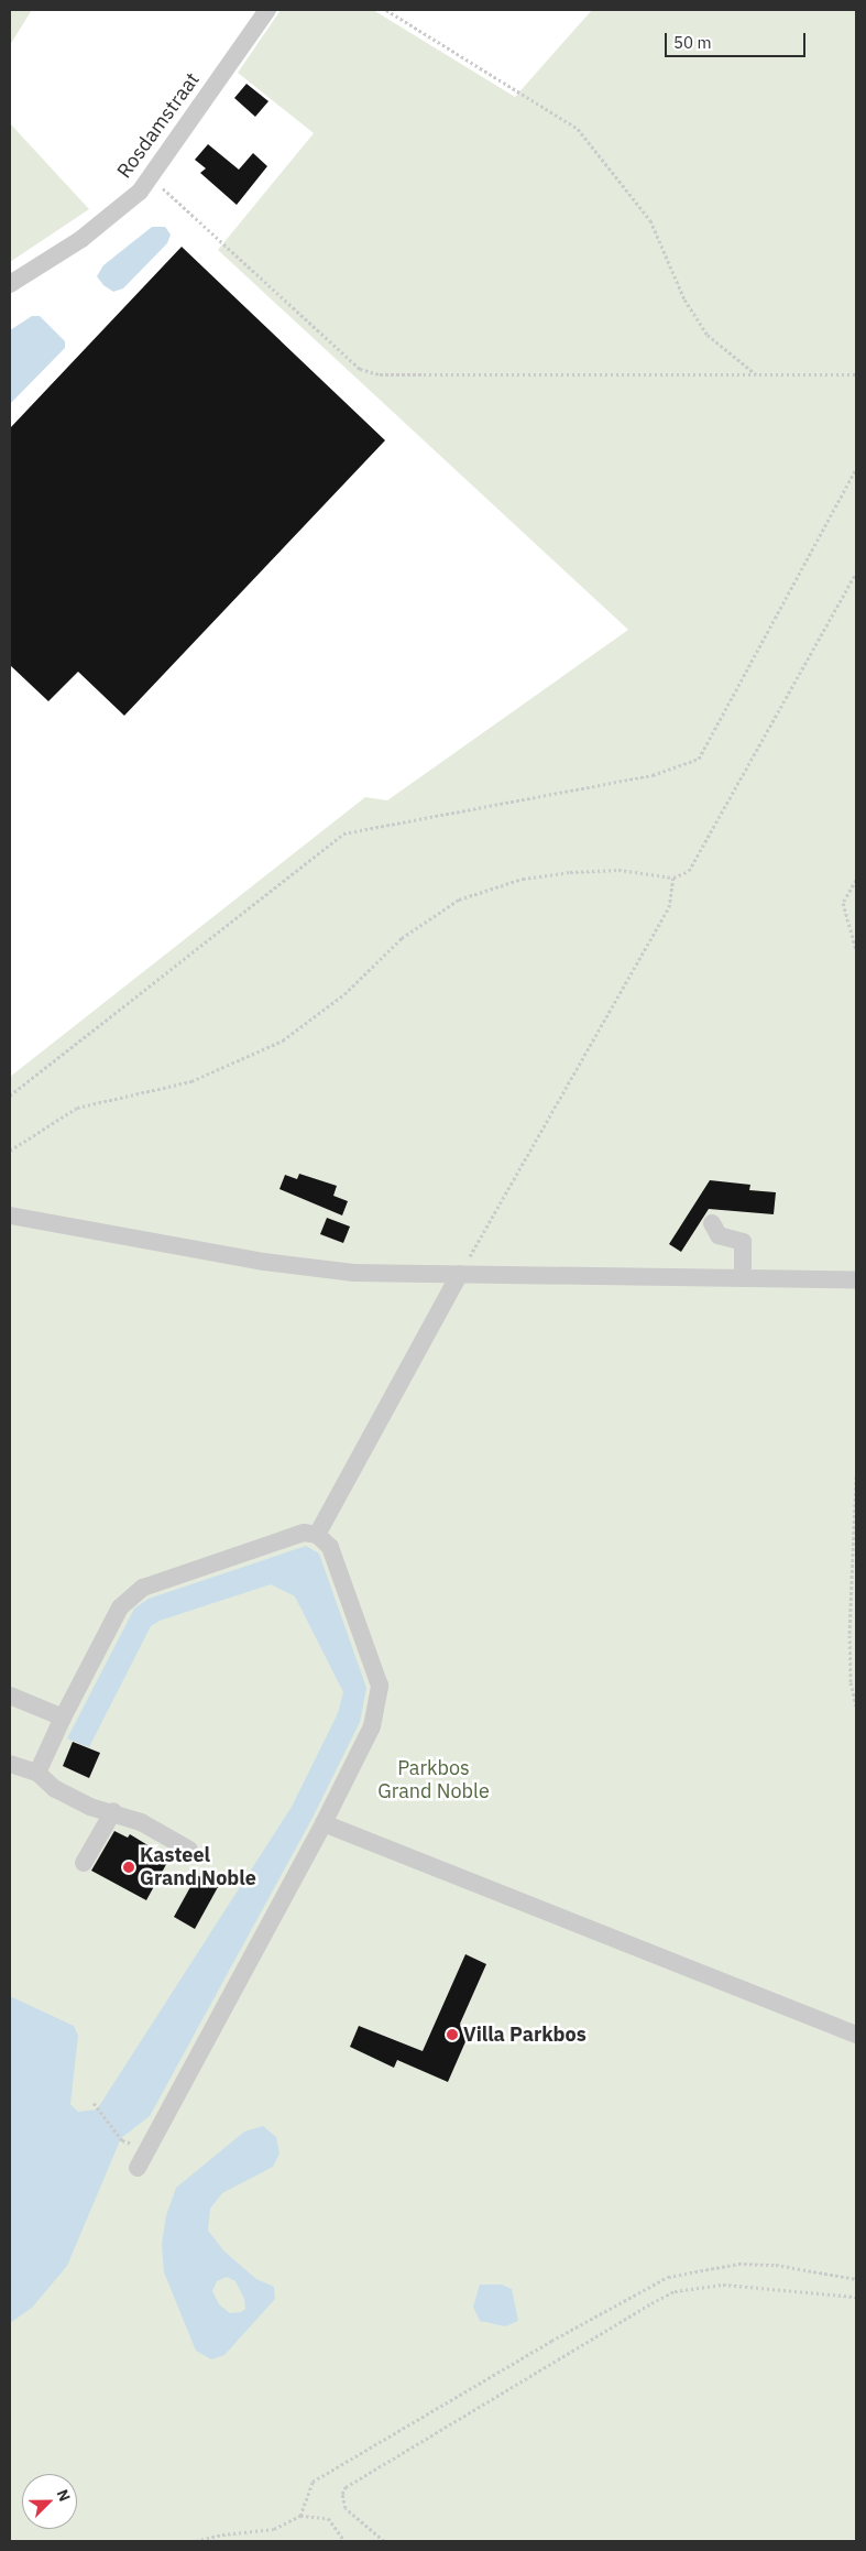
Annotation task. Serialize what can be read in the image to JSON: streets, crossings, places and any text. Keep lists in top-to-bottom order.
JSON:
{
  "streets": {
    "street": ["Rosdamstraat"]
  },
  "parks": ["Parkbos Grand Noble"],
  "places": ["Kasteel Grand Noble", "Villa Parkbos"],
  "scale_bar": "50 m",
  "north": "top right"
}
